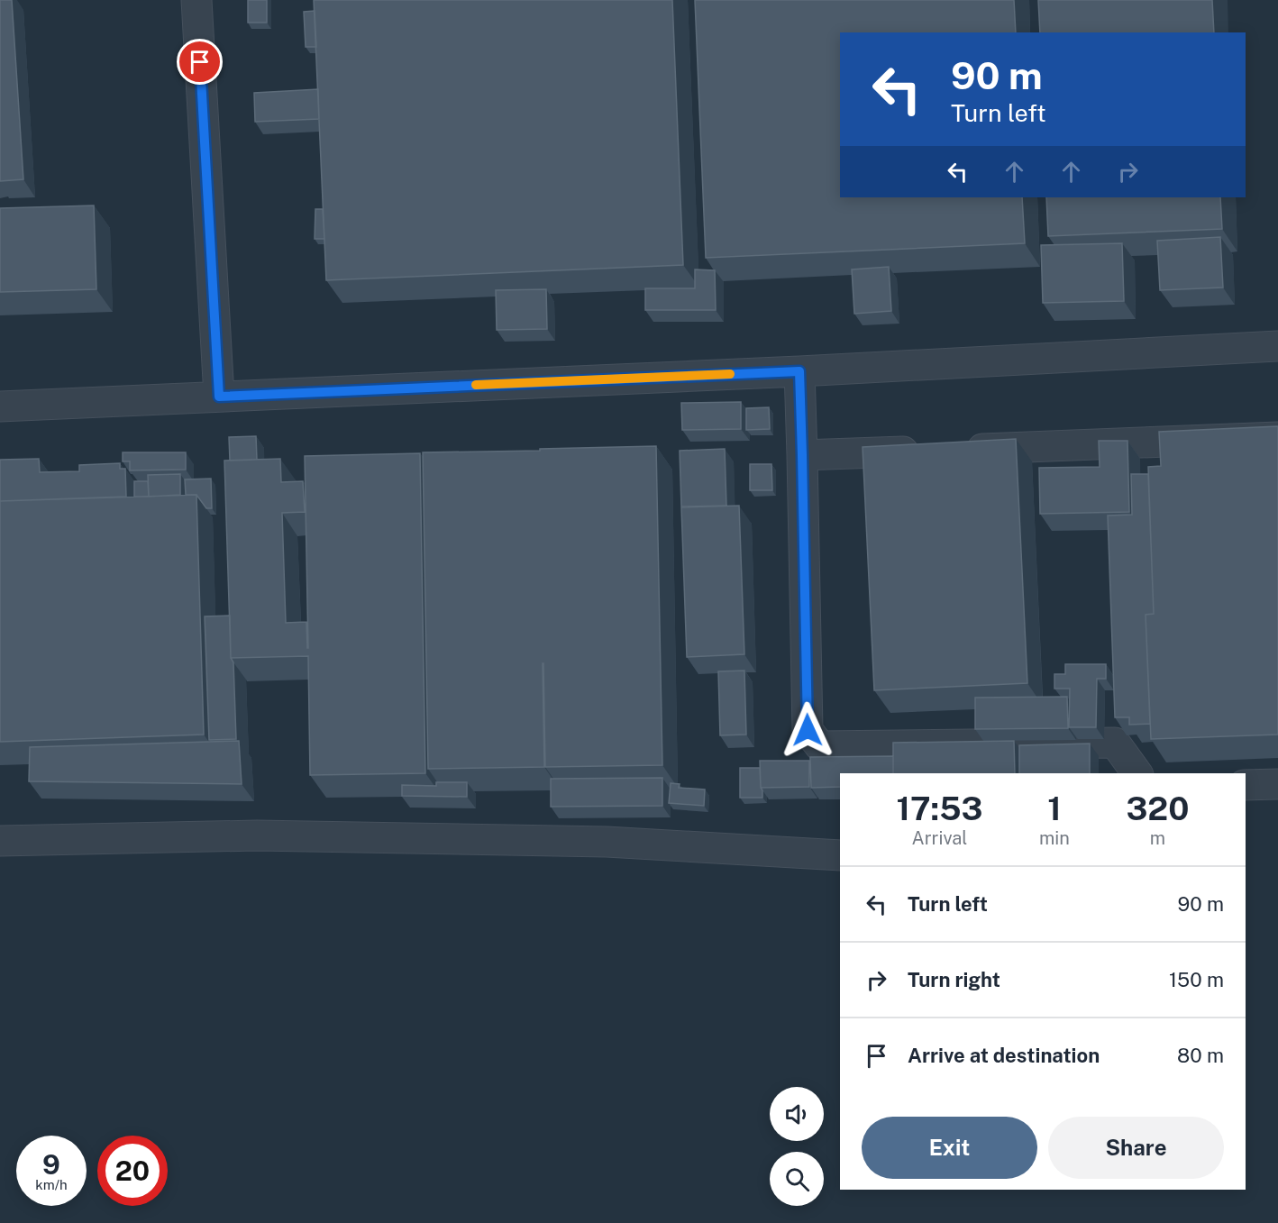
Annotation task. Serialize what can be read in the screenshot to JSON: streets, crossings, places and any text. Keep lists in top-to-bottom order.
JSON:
{
  "page": {
    "turn": ["90 m", "Turn left"],
    "eta": [
      "17:53",
      "Arrival",
      "1",
      "min",
      "320",
      "m"
    ],
    "list": [
      {
        "name": "Turn left",
        "value": "90 m"
      },
      {
        "name": "Turn right",
        "value": "150 m"
      },
      {
        "name": "Arrive at destination",
        "value": "80 m"
      }
    ],
    "buttons": ["Exit", "Share"],
    "speed": "9 km/h",
    "limit": "20"
  }
}
